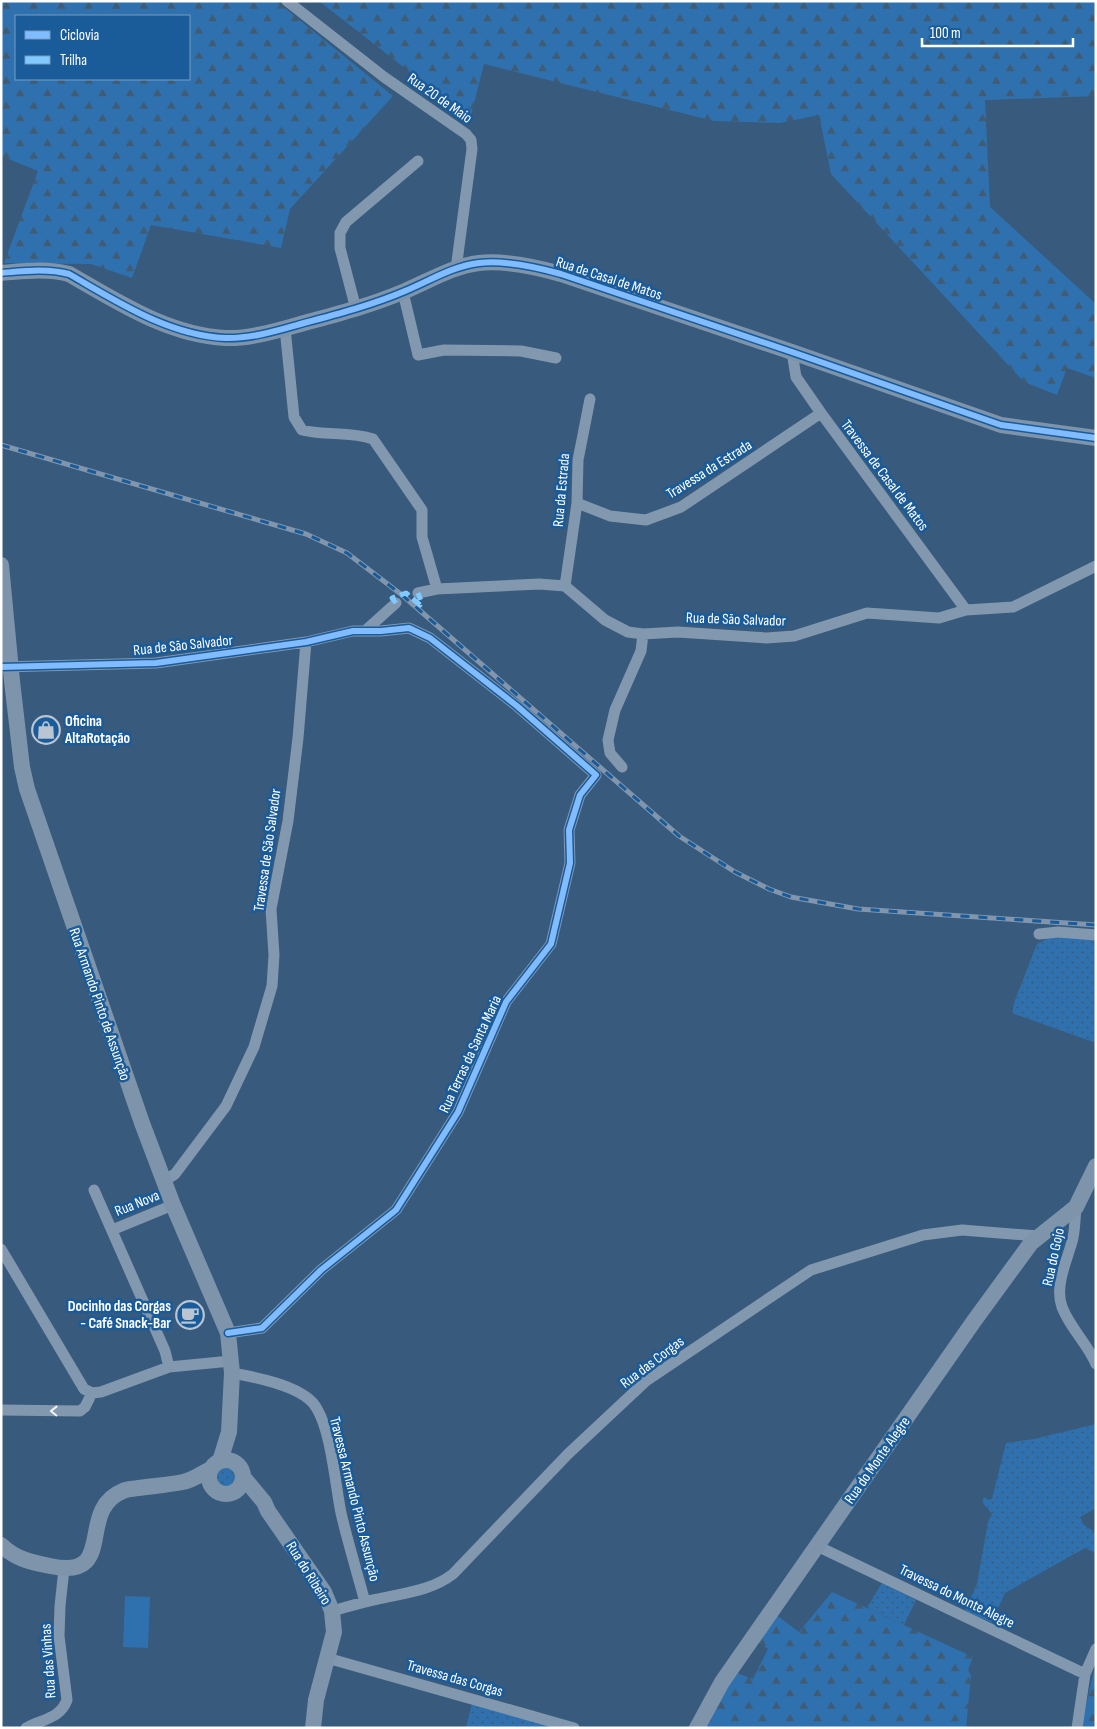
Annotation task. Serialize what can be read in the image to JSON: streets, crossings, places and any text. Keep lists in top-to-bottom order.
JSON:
{
  "streets": {
    "street": [
      "Rua 20 de Maio",
      "Rua de Casal de Matos",
      "Travessa da Estrada",
      "Travessa de Casal de Matos",
      "Rua da Estrada",
      "Rua de São Salvador",
      "Travessa de São Salvador",
      "Rua Armando Pinto de Assunção",
      "Rua Terras da Santa Maria",
      "Rua Nova",
      "Rua do Gojo",
      "Rua das Corgas",
      "Rua do Monte Alegre",
      "Travessa Armando Pinto Assunção",
      "Rua do Ribeiro",
      "Travessa do Monte Alegre",
      "Rua das Vinhas",
      "Travessa das Corgas"
    ]
  },
  "crossings": [
    ["Rua 20 de Maio", "Rua de Casal de Matos"],
    ["Rua de Casal de Matos", "Travessa de Casal de Matos"],
    ["Travessa da Estrada", "Travessa de Casal de Matos"],
    ["Travessa da Estrada", "Rua da Estrada"],
    ["Travessa de Casal de Matos", "Rua de São Salvador"],
    ["Rua da Estrada", "Rua de São Salvador"],
    ["Rua de São Salvador", "Travessa de São Salvador"],
    ["Rua de São Salvador", "Rua Armando Pinto de Assunção"],
    ["Rua de São Salvador", "Rua Terras da Santa Maria"],
    ["Travessa de São Salvador", "Rua Armando Pinto de Assunção"],
    ["Rua Armando Pinto de Assunção", "Rua Terras da Santa Maria"],
    ["Rua Armando Pinto de Assunção", "Rua Nova"],
    ["Rua Armando Pinto de Assunção", "Travessa Armando Pinto Assunção"],
    ["Rua Armando Pinto de Assunção", "Rua do Ribeiro"],
    ["Rua do Gojo", "Rua do Monte Alegre"],
    ["Rua das Corgas", "Rua do Monte Alegre"],
    ["Rua das Corgas", "Travessa Armando Pinto Assunção"],
    ["Rua das Corgas", "Rua do Ribeiro"],
    ["Rua do Monte Alegre", "Travessa do Monte Alegre"],
    ["Rua do Ribeiro", "Travessa das Corgas"]
  ],
  "places": {
    "shop": ["Oficina AltaRotação"],
    "cafe": ["Docinho das Corgas - Café Snack-Bar"]
  },
  "legend": ["Ciclovia", "Trilha"],
  "scale_bar": "100 m"
}
